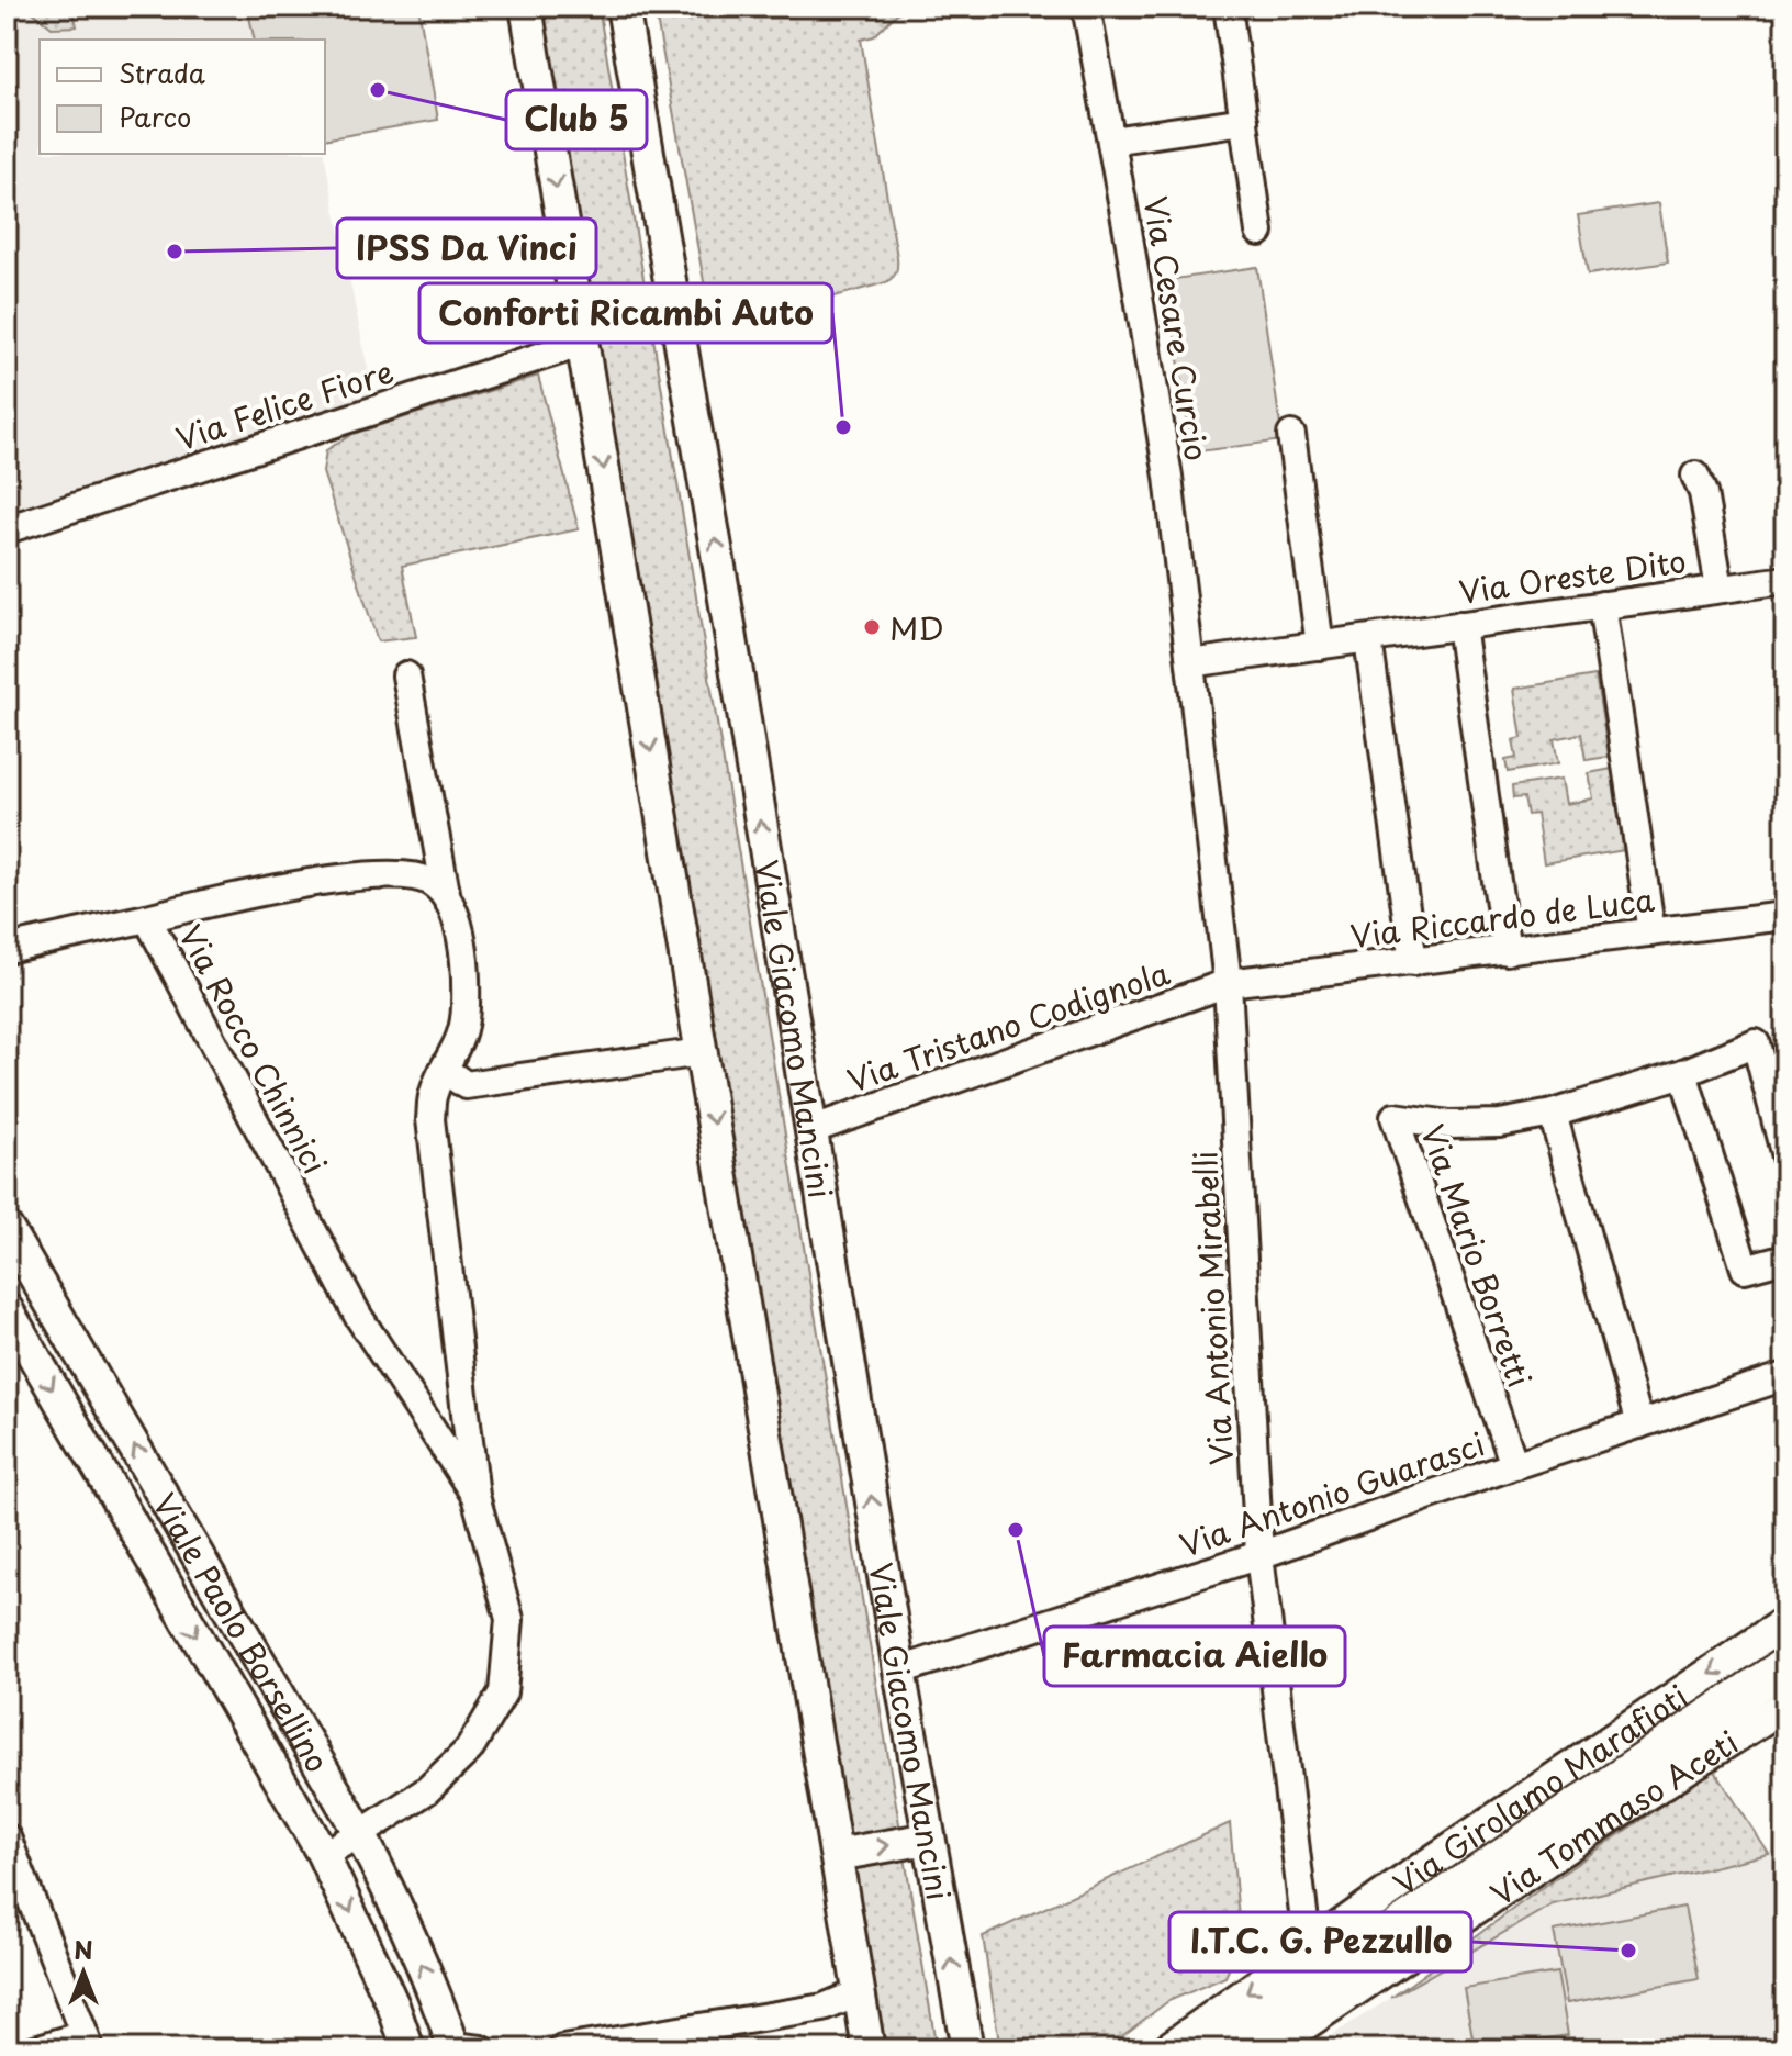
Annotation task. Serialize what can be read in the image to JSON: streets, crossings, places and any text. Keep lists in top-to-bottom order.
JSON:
{
  "streets": {
    "street": [
      "Via Cesare Curcio",
      "Via Felice Fiore",
      "Via Oreste Dito",
      "Via Riccardo de Luca",
      "Via Tristano Codignola",
      "Viale Giacomo Mancini",
      "Via Rocco Chinnici",
      "Via Mario Borretti",
      "Via Antonio Mirabelli",
      "Via Antonio Guarasci",
      "Viale Paolo Borsellino",
      "Via Girolamo Marafioti",
      "Via Tommaso Aceti"
    ]
  },
  "crossings": [
    ["Via Cesare Curcio", "Via Oreste Dito"],
    ["Via Cesare Curcio", "Via Antonio Mirabelli"],
    ["Via Oreste Dito", "Via Antonio Mirabelli"],
    ["Via Riccardo de Luca", "Via Tristano Codignola"],
    ["Via Riccardo de Luca", "Via Antonio Mirabelli"],
    ["Via Tristano Codignola", "Viale Giacomo Mancini"],
    ["Via Tristano Codignola", "Via Antonio Mirabelli"],
    ["Viale Giacomo Mancini", "Via Antonio Guarasci"],
    ["Via Rocco Chinnici", "Viale Paolo Borsellino"],
    ["Via Mario Borretti", "Via Antonio Guarasci"],
    ["Via Antonio Mirabelli", "Via Antonio Guarasci"],
    ["Via Antonio Mirabelli", "Via Girolamo Marafioti"]
  ],
  "one_way": ["Via Girolamo Marafioti"],
  "places": [
    "Club 5",
    "IPSS Da Vinci",
    "Conforti Ricambi Auto",
    "MD",
    "Farmacia Aiello",
    "I.T.C. G. Pezzullo"
  ],
  "legend": ["Strada", "Parco"],
  "north": "top"
}
